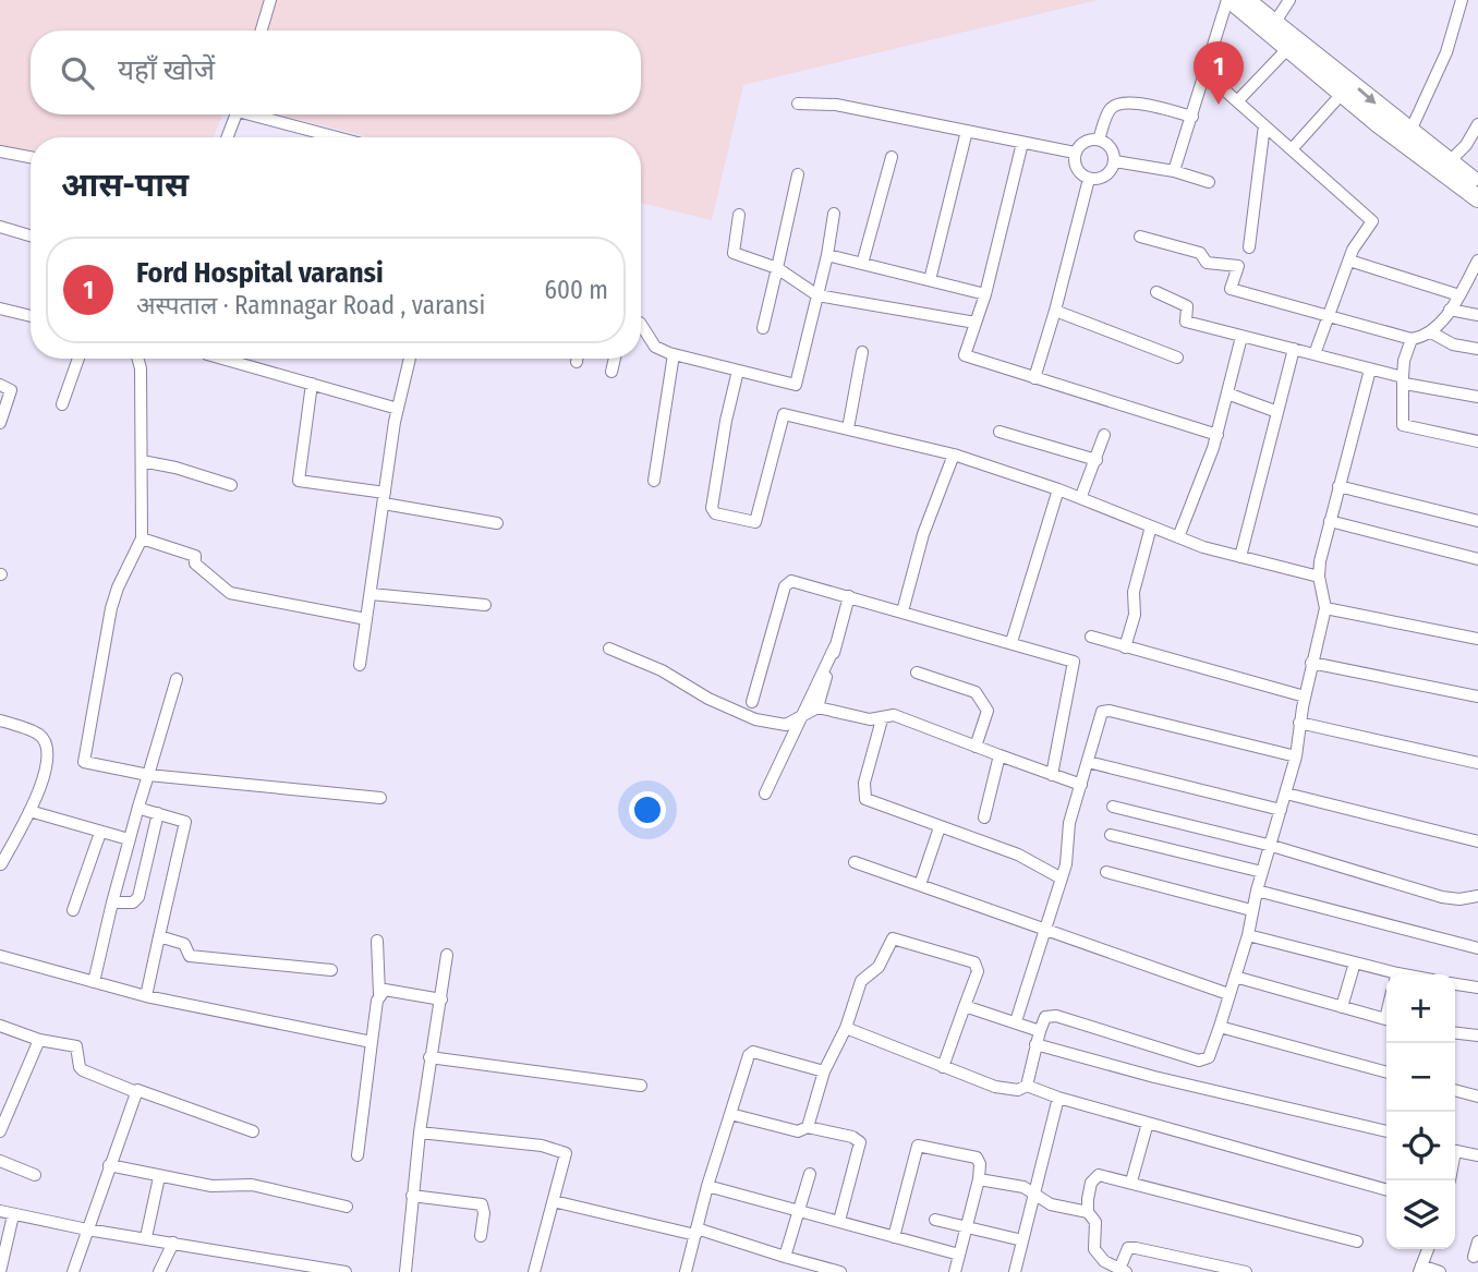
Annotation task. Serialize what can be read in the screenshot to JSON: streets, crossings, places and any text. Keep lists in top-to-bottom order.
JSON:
{
  "page": {
    "search": "यहाँ खोजें",
    "pins": "1",
    "heading": "आस-पास",
    "list": [
      {
        "mark": "1",
        "name": "Ford Hospital varansi",
        "note": "अस्पताल · Ramnagar Road , varansi",
        "value": "600 m"
      }
    ],
    "map_buttons": ["+", "−"]
  }
}
